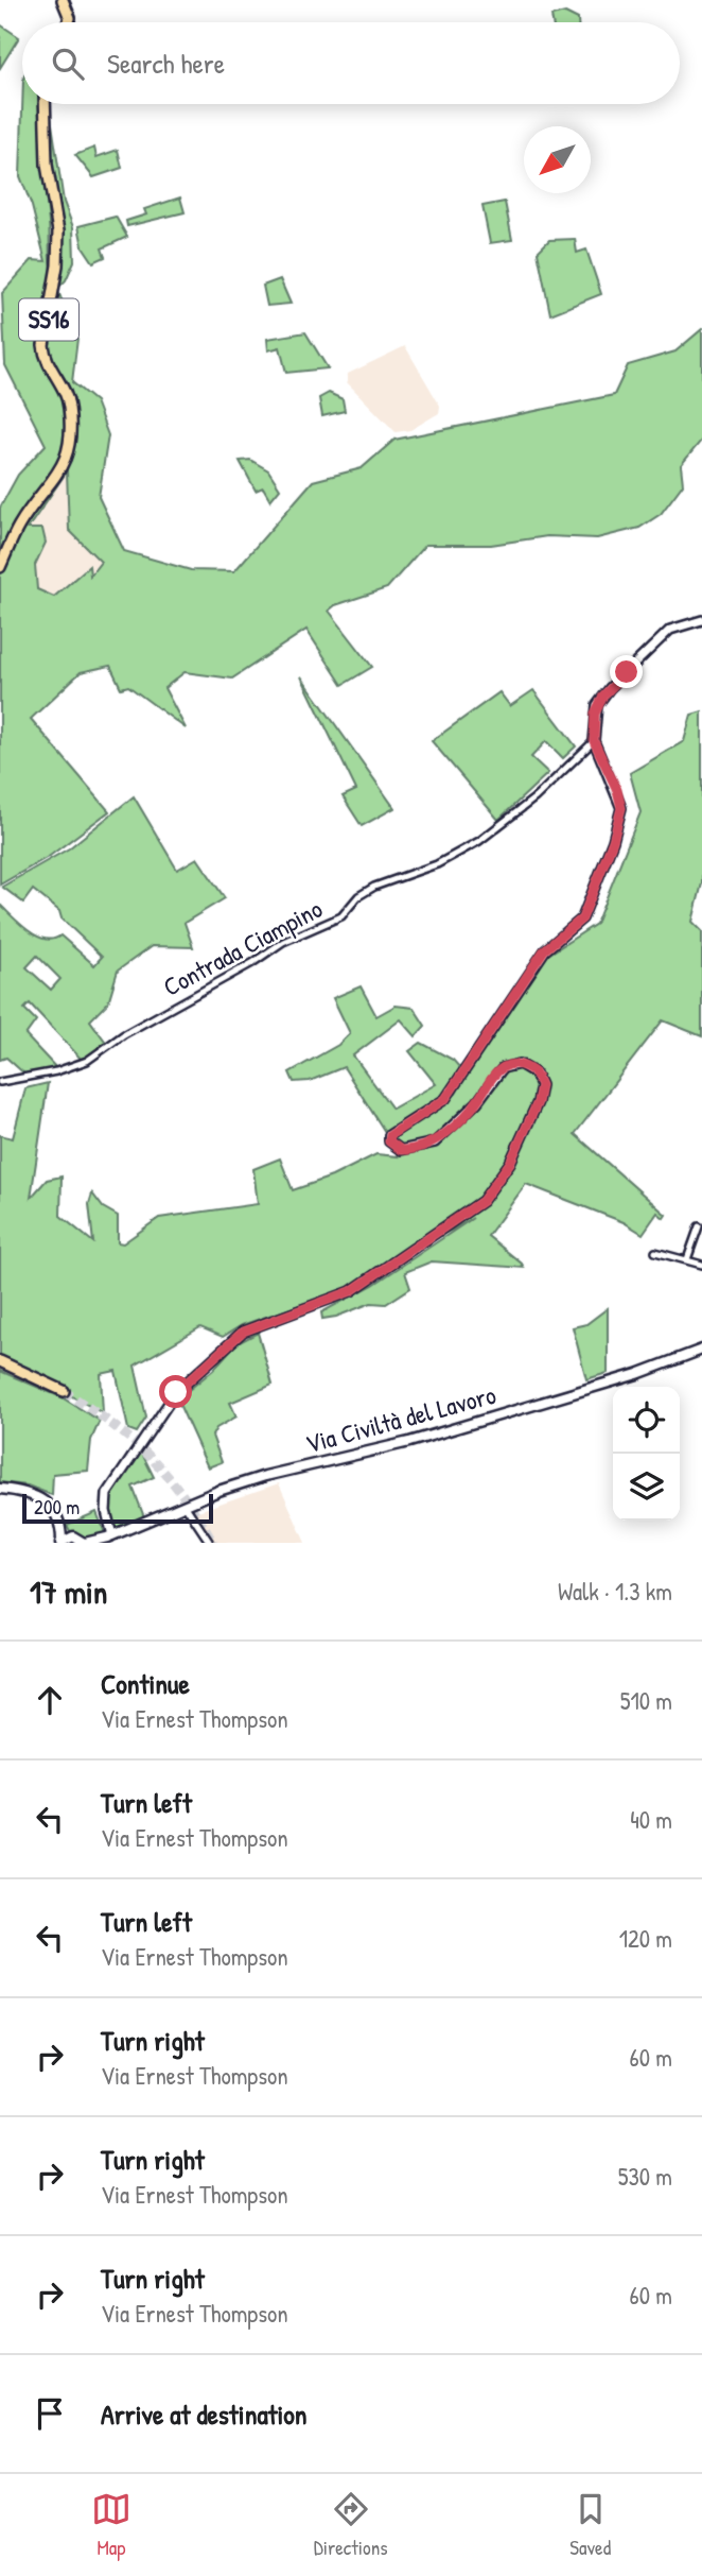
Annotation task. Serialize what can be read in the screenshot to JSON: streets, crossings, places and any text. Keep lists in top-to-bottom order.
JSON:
{
  "streets": {
    "main road": ["SS16", "Via Civiltà del Lavoro"],
    "street": ["Contrada Ciampino"]
  },
  "scale_bar": "200 m",
  "north": "bottom left",
  "page": {
    "search": "Search here",
    "scale": "200 m",
    "heading": ["17 min", "Walk · 1.3 km"],
    "list": [
      ["Continue", "Via Ernest Thompson", "510 m"],
      ["Turn left", "Via Ernest Thompson", "40 m"],
      ["Turn left", "Via Ernest Thompson", "120 m"],
      ["Turn right", "Via Ernest Thompson", "60 m"],
      ["Turn right", "Via Ernest Thompson", "530 m"],
      ["Turn right", "Via Ernest Thompson", "60 m"],
      "Arrive at destination"
    ],
    "nav": ["Map", "Directions", "Saved"]
  }
}
